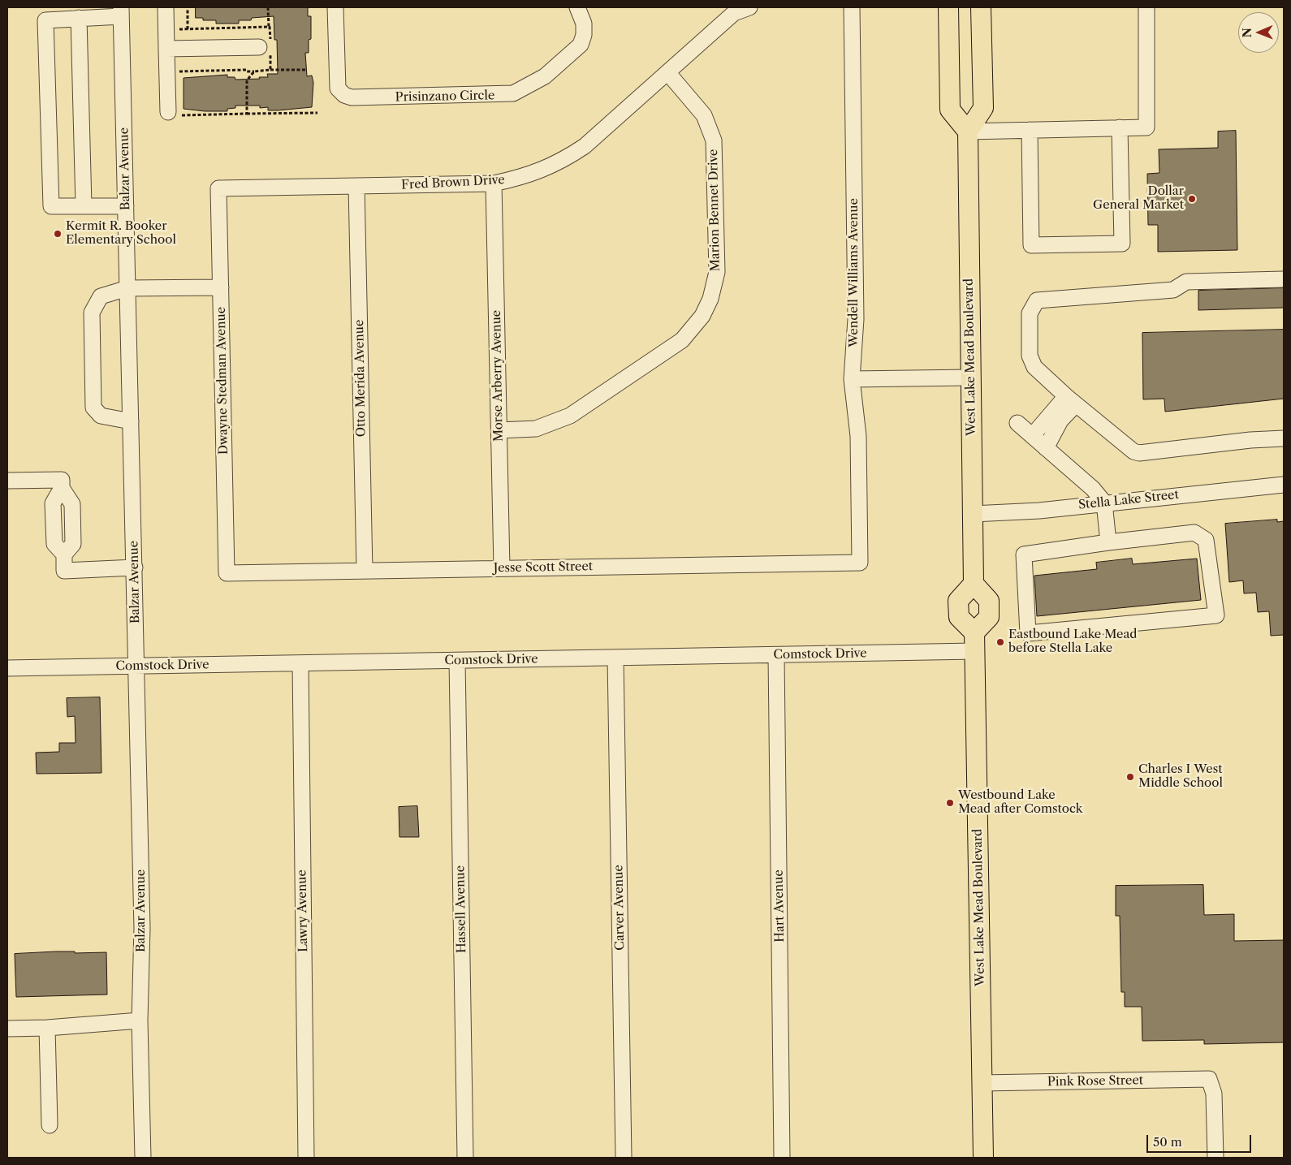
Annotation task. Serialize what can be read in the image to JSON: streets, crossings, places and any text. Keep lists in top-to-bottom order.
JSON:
{
  "streets": {
    "main road": ["West Lake Mead Boulevard"],
    "street": [
      "Prisinzano Circle",
      "Balzar Avenue",
      "Fred Brown Drive",
      "Marion Bennet Drive",
      "Wendell Williams Avenue",
      "Morse Arberry Avenue",
      "Otto Merida Avenue",
      "Dwayne Stedman Avenue",
      "Stella Lake Street",
      "Jesse Scott Street",
      "Comstock Drive",
      "Hart Avenue",
      "Carver Avenue",
      "Hassell Avenue",
      "Lawry Avenue",
      "Pink Rose Street"
    ]
  },
  "crossings": [
    ["Balzar Avenue", "Comstock Drive"],
    ["Fred Brown Drive", "Marion Bennet Drive"],
    ["Fred Brown Drive", "Morse Arberry Avenue"],
    ["Fred Brown Drive", "Otto Merida Avenue"],
    ["Fred Brown Drive", "Dwayne Stedman Avenue"],
    ["Marion Bennet Drive", "Morse Arberry Avenue"],
    ["Wendell Williams Avenue", "Jesse Scott Street"],
    ["West Lake Mead Boulevard", "Stella Lake Street"],
    ["West Lake Mead Boulevard", "Comstock Drive"],
    ["West Lake Mead Boulevard", "Pink Rose Street"],
    ["Morse Arberry Avenue", "Jesse Scott Street"],
    ["Otto Merida Avenue", "Jesse Scott Street"],
    ["Dwayne Stedman Avenue", "Jesse Scott Street"],
    ["Comstock Drive", "Hart Avenue"],
    ["Comstock Drive", "Carver Avenue"],
    ["Comstock Drive", "Hassell Avenue"],
    ["Comstock Drive", "Lawry Avenue"]
  ],
  "places": [
    "Dollar General Market",
    "Kermit R. Booker Elementary School",
    "Eastbound Lake Mead before Stella Lake",
    "Charles I West Middle School",
    "Westbound Lake Mead after Comstock"
  ],
  "scale_bar": "50 m",
  "north": "left"
}
